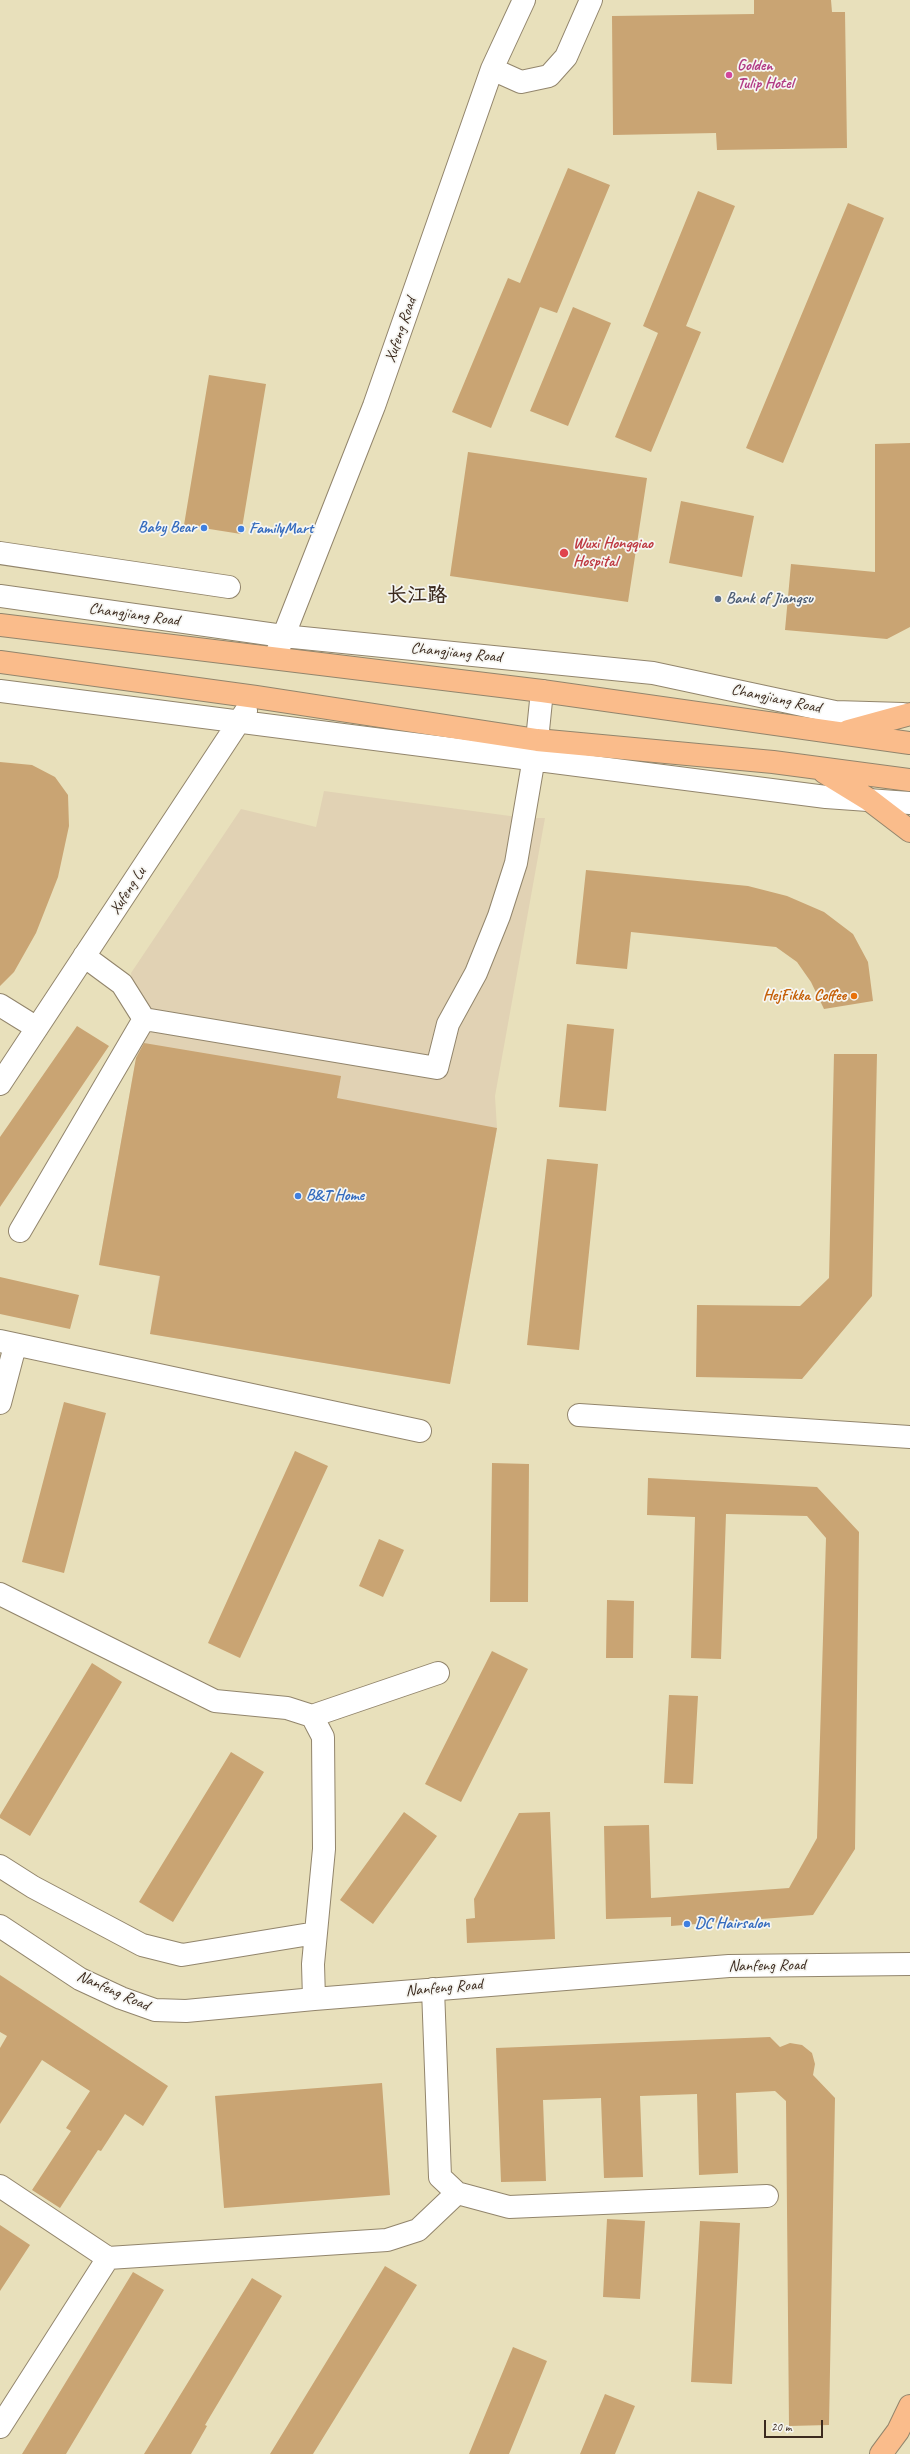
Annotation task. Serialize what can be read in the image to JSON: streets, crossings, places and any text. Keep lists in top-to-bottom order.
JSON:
{
  "streets": {
    "main road": ["Changjiang Road"],
    "street": ["Xufeng Road", "Xufeng Lu", "Nanfeng Road"]
  },
  "crossings": [
    ["Xufeng Road", "Changjiang Road"]
  ],
  "districts": ["长江路"],
  "places": [
    "Golden Tulip Hotel",
    "Baby Bear",
    "FamilyMart",
    "Wuxi Hongqiao Hospital",
    "Bank of Jiangsu",
    "HejFikka Coffee",
    "B&T Home",
    "DC Hairsalon"
  ],
  "scale_bar": "20 m"
}
